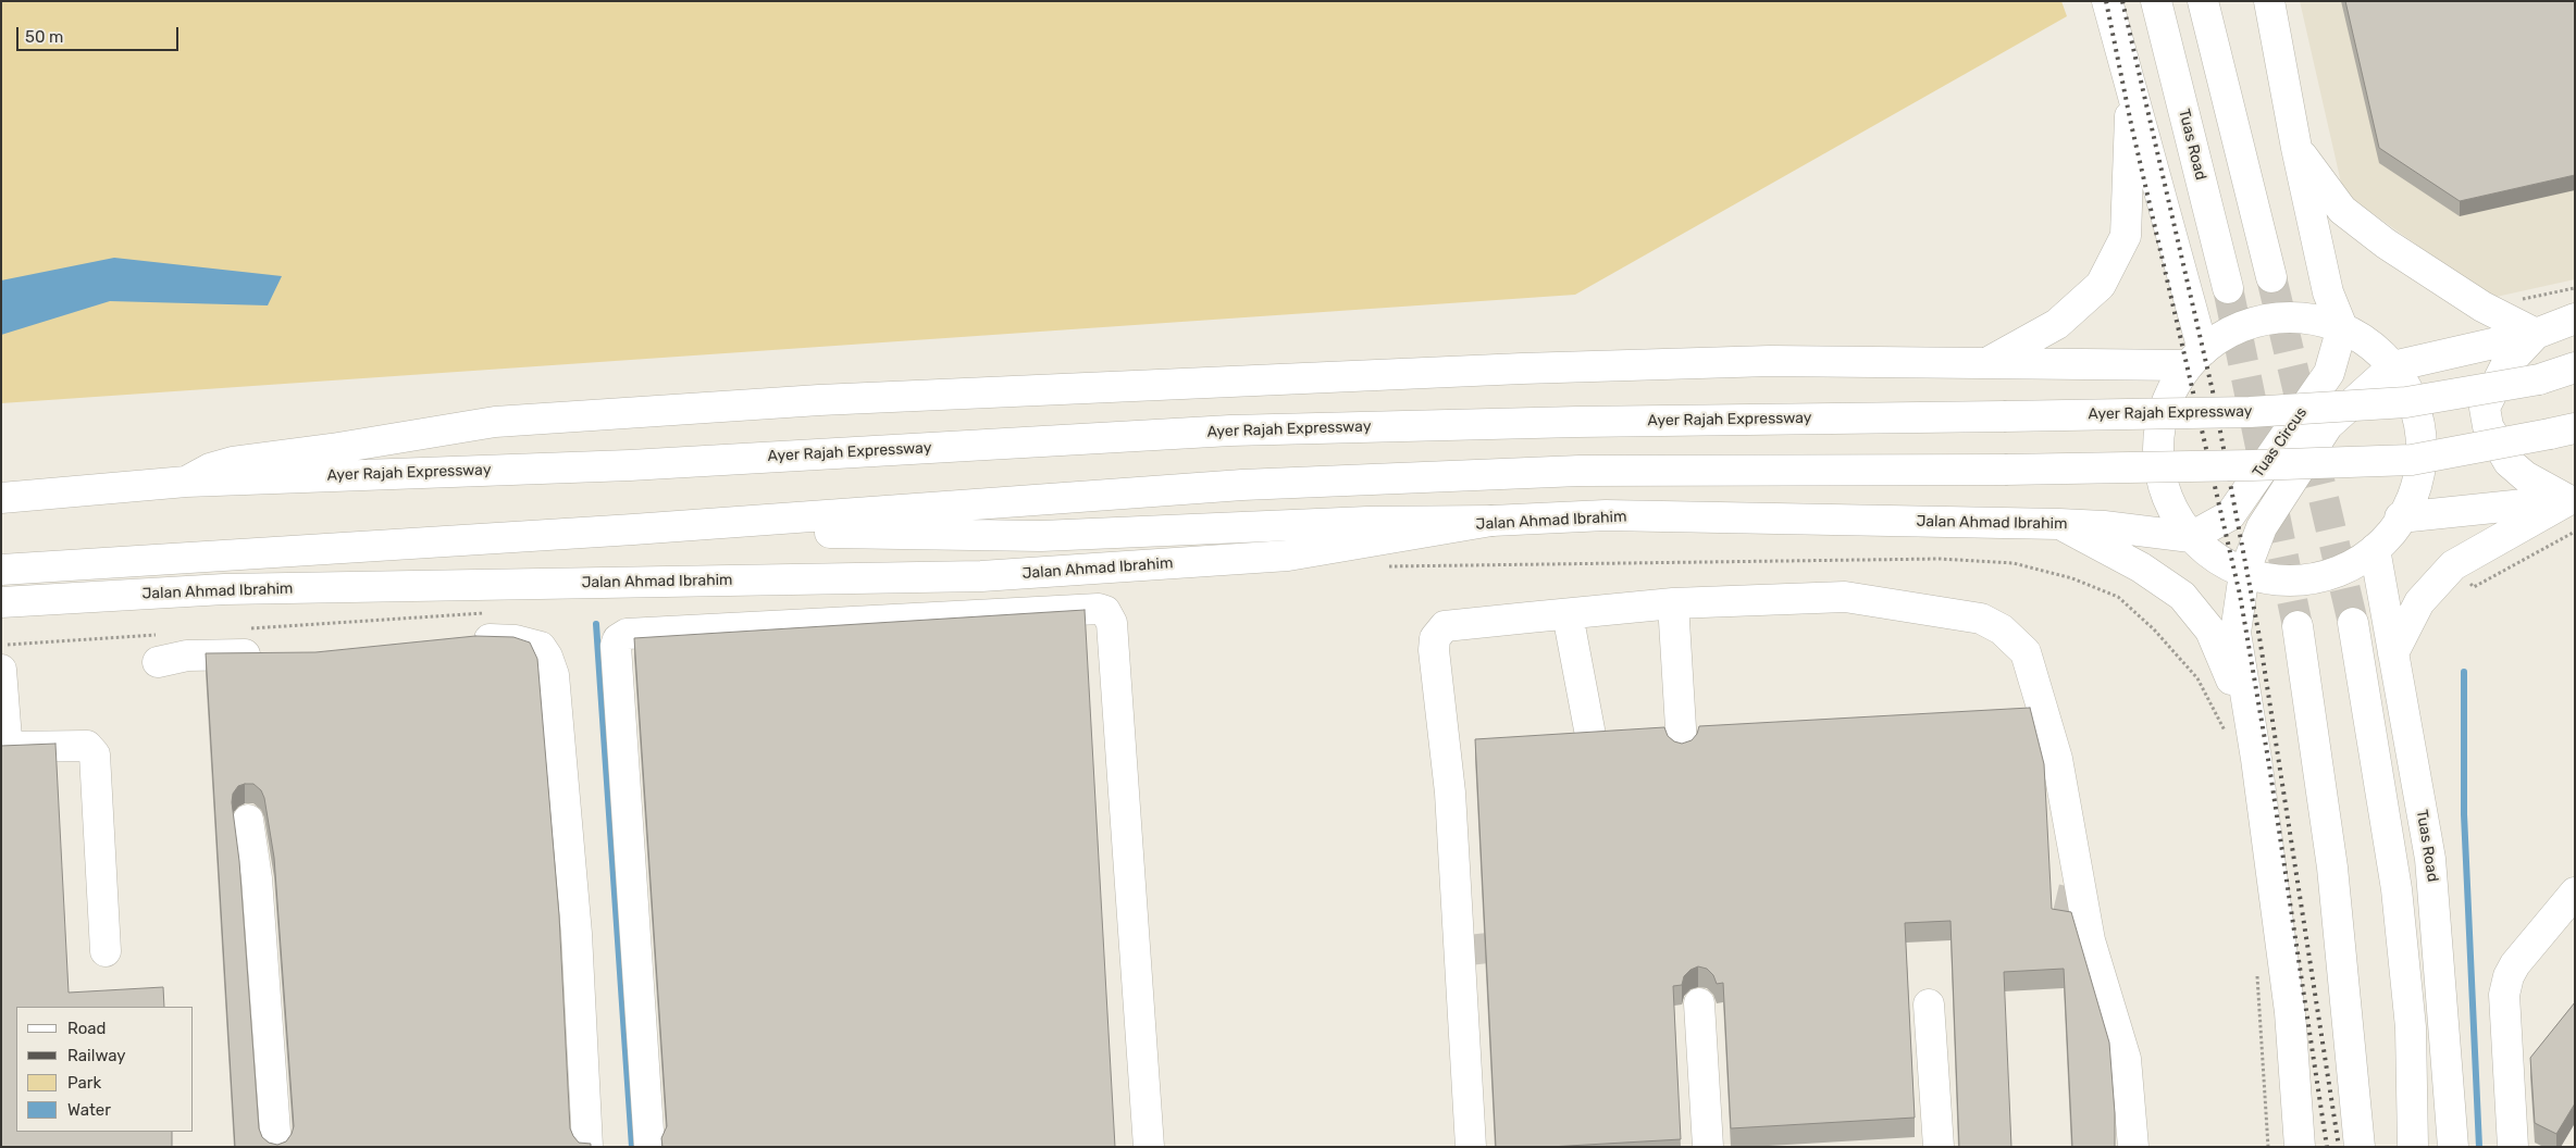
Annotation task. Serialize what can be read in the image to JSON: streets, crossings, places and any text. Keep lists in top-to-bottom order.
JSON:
{
  "streets": {
    "main road": [
      "Tuas Road",
      "Ayer Rajah Expressway",
      "Tuas Circus",
      "Jalan Ahmad Ibrahim"
    ]
  },
  "crossings": [
    ["Tuas Circus", "Jalan Ahmad Ibrahim"]
  ],
  "legend": [
    "Road",
    "Railway",
    "Park",
    "Water"
  ],
  "scale_bar": "50 m"
}
